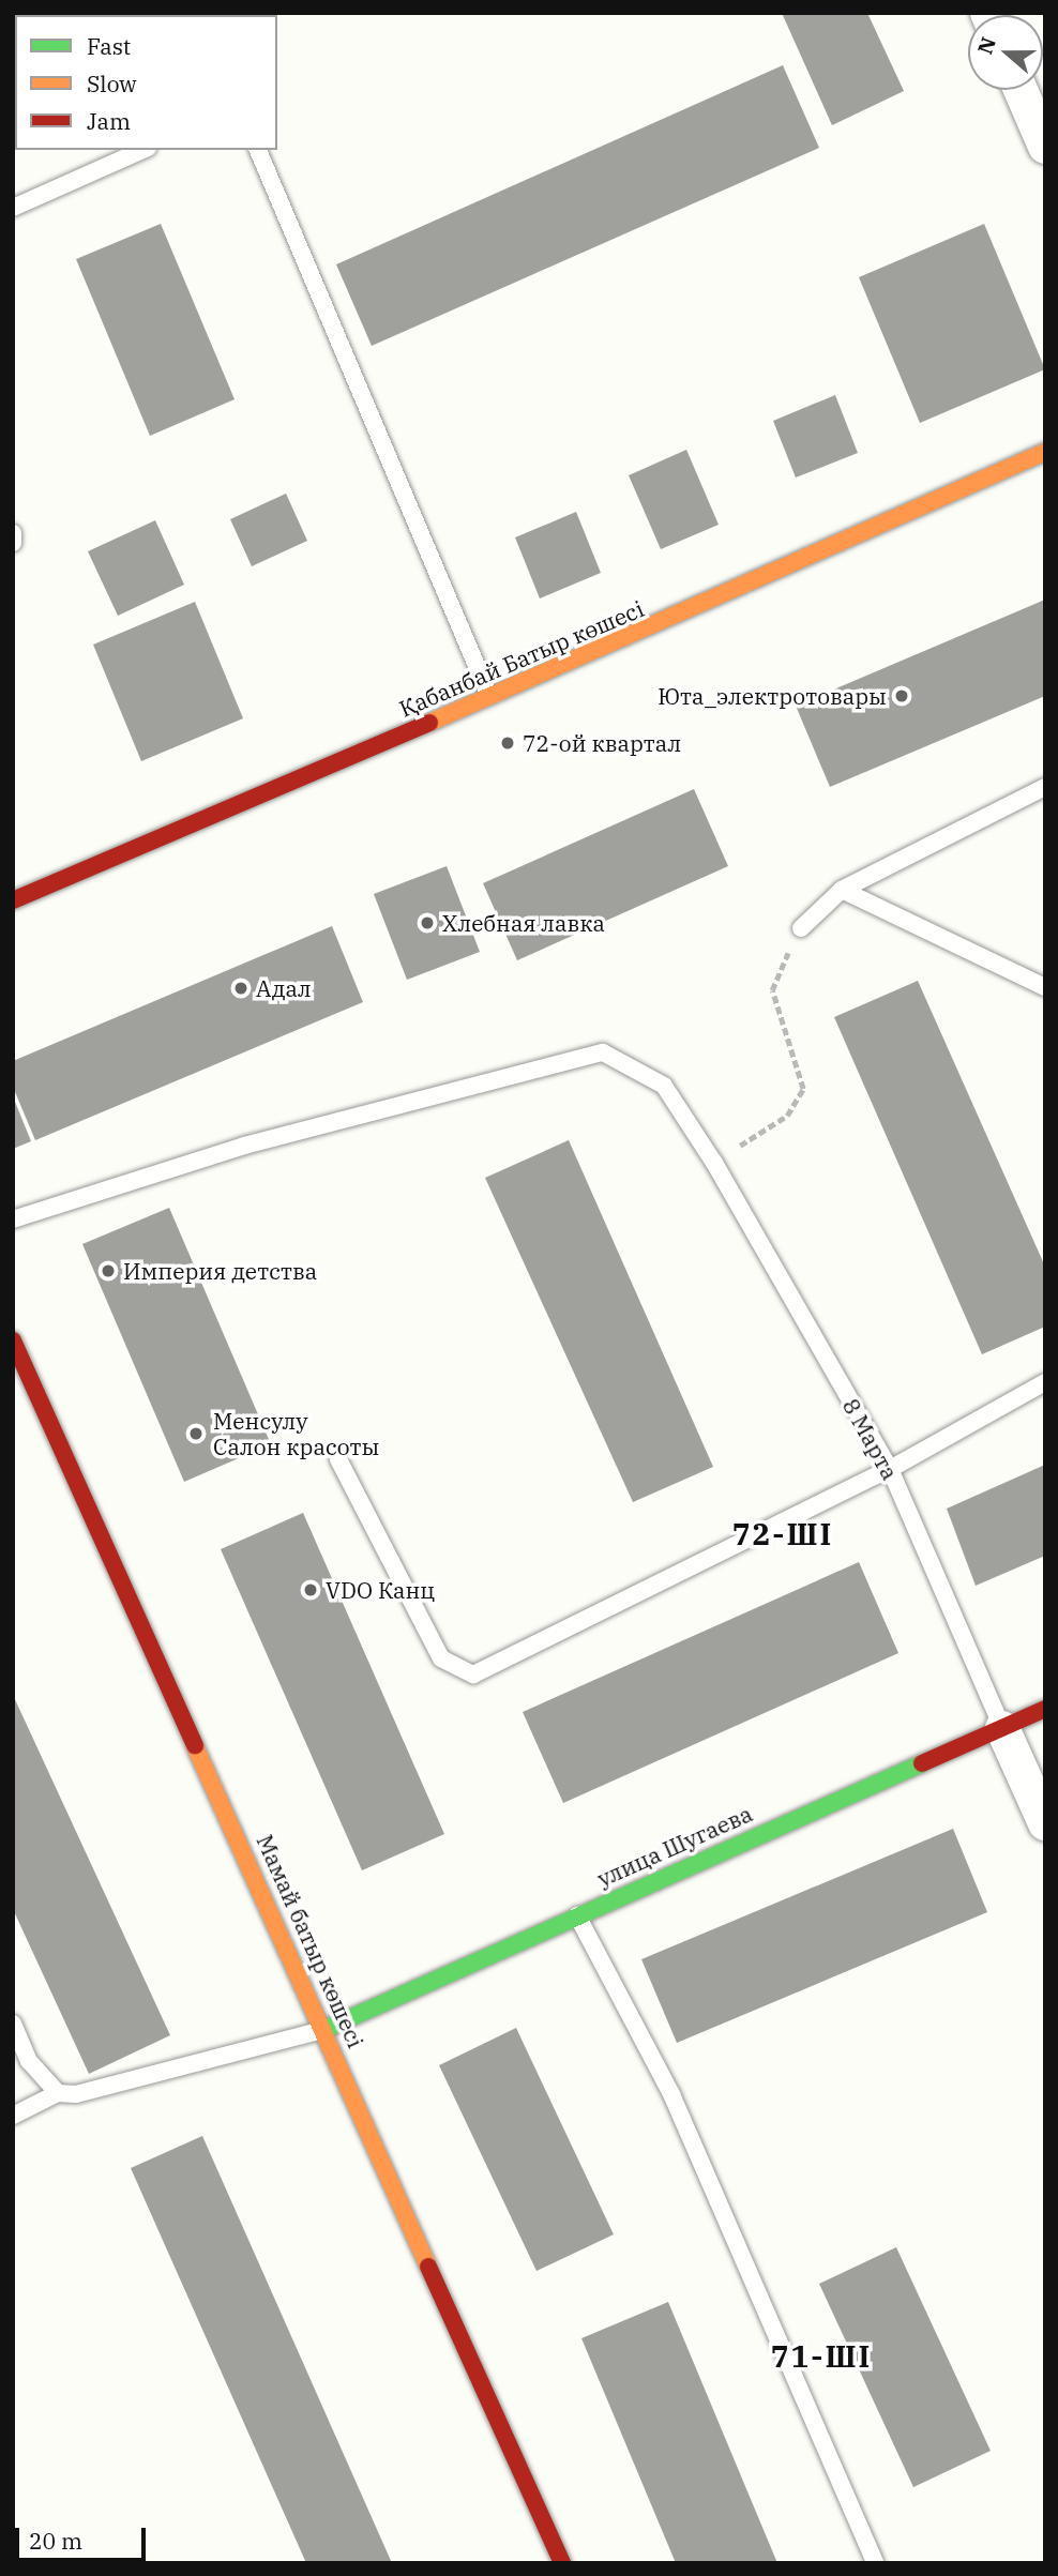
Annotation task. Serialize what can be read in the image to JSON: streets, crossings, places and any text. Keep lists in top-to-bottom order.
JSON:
{
  "streets": {
    "street": ["Қабанбай Батыр көшесі", "улица Шугаева", "Мамай батыр көшесі"],
    "lane": ["8 Марта"]
  },
  "crossings": [
    ["8 Марта", "улица Шугаева"],
    ["улица Шугаева", "Мамай батыр көшесі"]
  ],
  "districts": ["72-ШІ", "71-ШІ"],
  "places": [
    "Юта_электротовары",
    "72-ой квартал",
    "Хлебная лавка",
    "Адал",
    "Империя детства",
    "Менсулу Салон красоты",
    "VDO Канц"
  ],
  "legend": ["Fast", "Slow", "Jam"],
  "scale_bar": "20 m",
  "north": "left"
}
